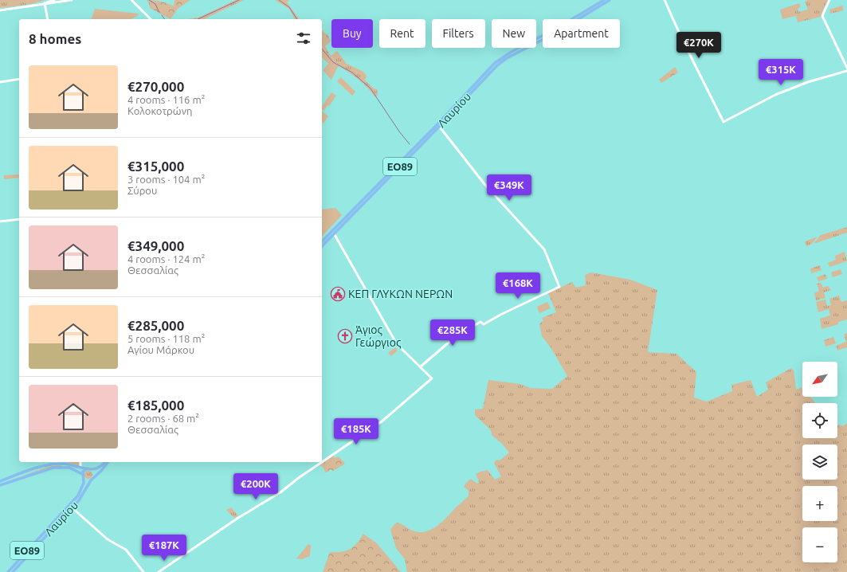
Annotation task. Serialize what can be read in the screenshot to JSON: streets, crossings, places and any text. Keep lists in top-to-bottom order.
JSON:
{
  "streets": {
    "main road": ["Λαυρίου", "ΕΟ89"]
  },
  "places": {
    "public building": ["ΚΕΠ ΓΛΥΚΩΝ ΝΕΡΩΝ"],
    "church": ["Άγιος Γεώργιος"]
  },
  "north": "bottom left",
  "page": {
    "chip": [
      "Buy",
      "Rent",
      "Filters",
      "New",
      "Apartment"
    ],
    "heading": "8 homes",
    "price": [
      "€270K",
      "€315K",
      "€349K",
      "€168K",
      "€285K",
      "€185K",
      "€200K",
      "€187K"
    ],
    "list": [
      {
        "name": "€270,000",
        "note": "4 rooms · 116 m² · Κολοκοτρώνη"
      },
      {
        "name": "€315,000",
        "note": "3 rooms · 104 m² · Σύρου"
      },
      {
        "name": "€349,000",
        "note": "4 rooms · 124 m² · Θεσσαλίας"
      },
      {
        "name": "€285,000",
        "note": "5 rooms · 118 m² · Αγίου Μάρκου"
      },
      {
        "name": "€185,000",
        "note": "2 rooms · 68 m² · Θεσσαλίας"
      }
    ],
    "map_buttons": ["+", "−"]
  }
}
